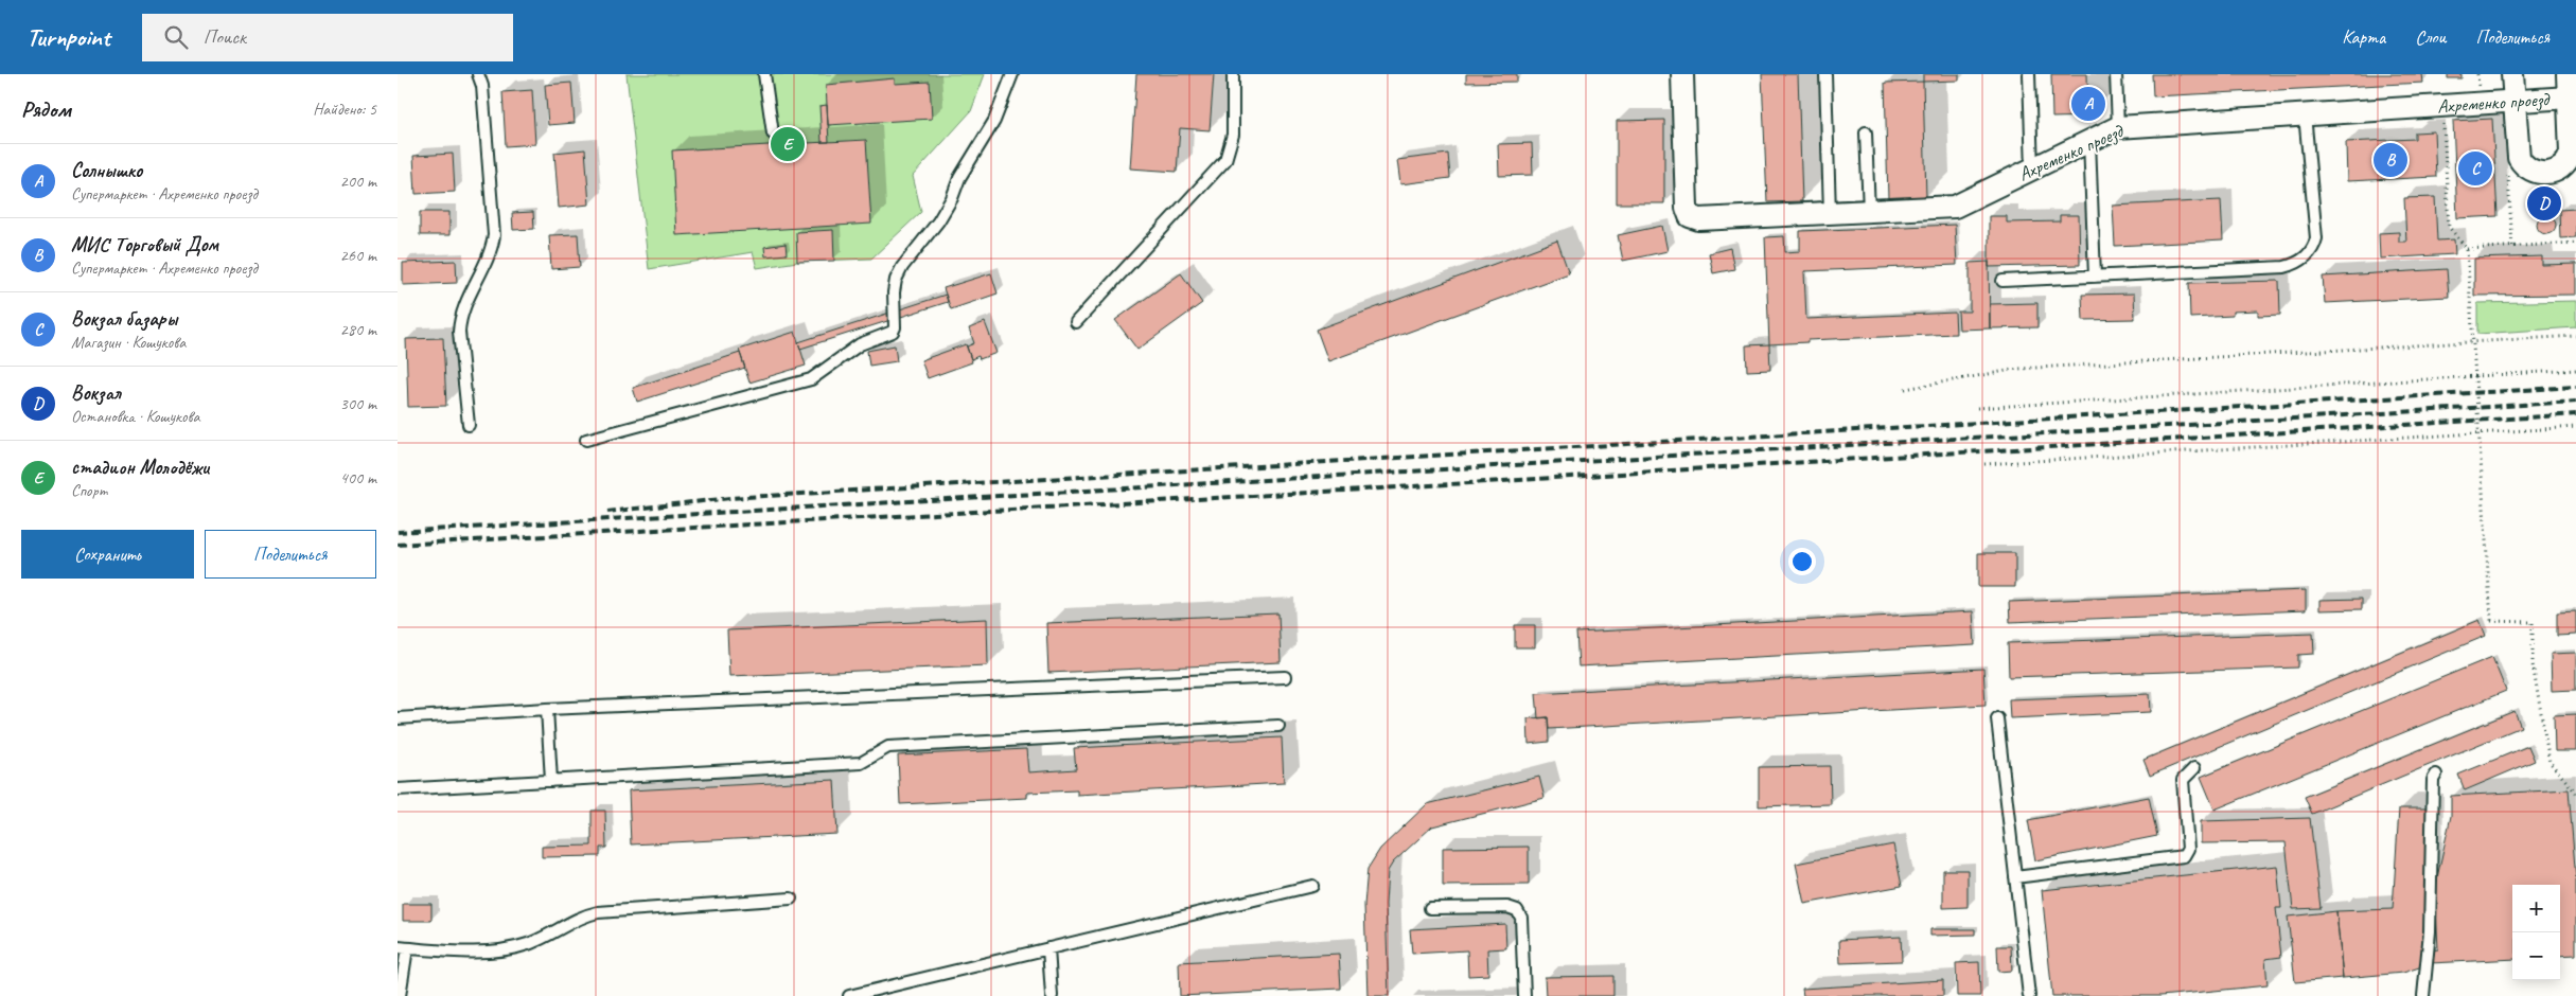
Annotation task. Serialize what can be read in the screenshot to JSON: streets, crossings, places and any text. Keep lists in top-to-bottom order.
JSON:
{
  "streets": {
    "street": ["Ахременко проезд"]
  },
  "page": {
    "header": "Turnpoint",
    "search": "Поиск",
    "nav": ["Карта", "Слои", "Поделиться"],
    "heading": ["Рядом", "Найдено: 5"],
    "pins": [
      "A",
      "E",
      "B",
      "C",
      "D"
    ],
    "list": [
      {
        "mark": "A",
        "name": "Солнышко",
        "note": "Супермаркет · Ахременко проезд",
        "value": "200 m"
      },
      {
        "mark": "B",
        "name": "МИС Торговый Дом",
        "note": "Супермаркет · Ахременко проезд",
        "value": "260 m"
      },
      {
        "mark": "C",
        "name": "Вокзал базары",
        "note": "Магазин · Кошукова",
        "value": "280 m"
      },
      {
        "mark": "D",
        "name": "Вокзал",
        "note": "Остановка · Кошукова",
        "value": "300 m"
      },
      {
        "mark": "E",
        "name": "стадион Молодёжи",
        "note": "Спорт",
        "value": "400 m"
      }
    ],
    "buttons": ["Сохранить", "Поделиться"],
    "map_buttons": ["+", "−"]
  }
}
